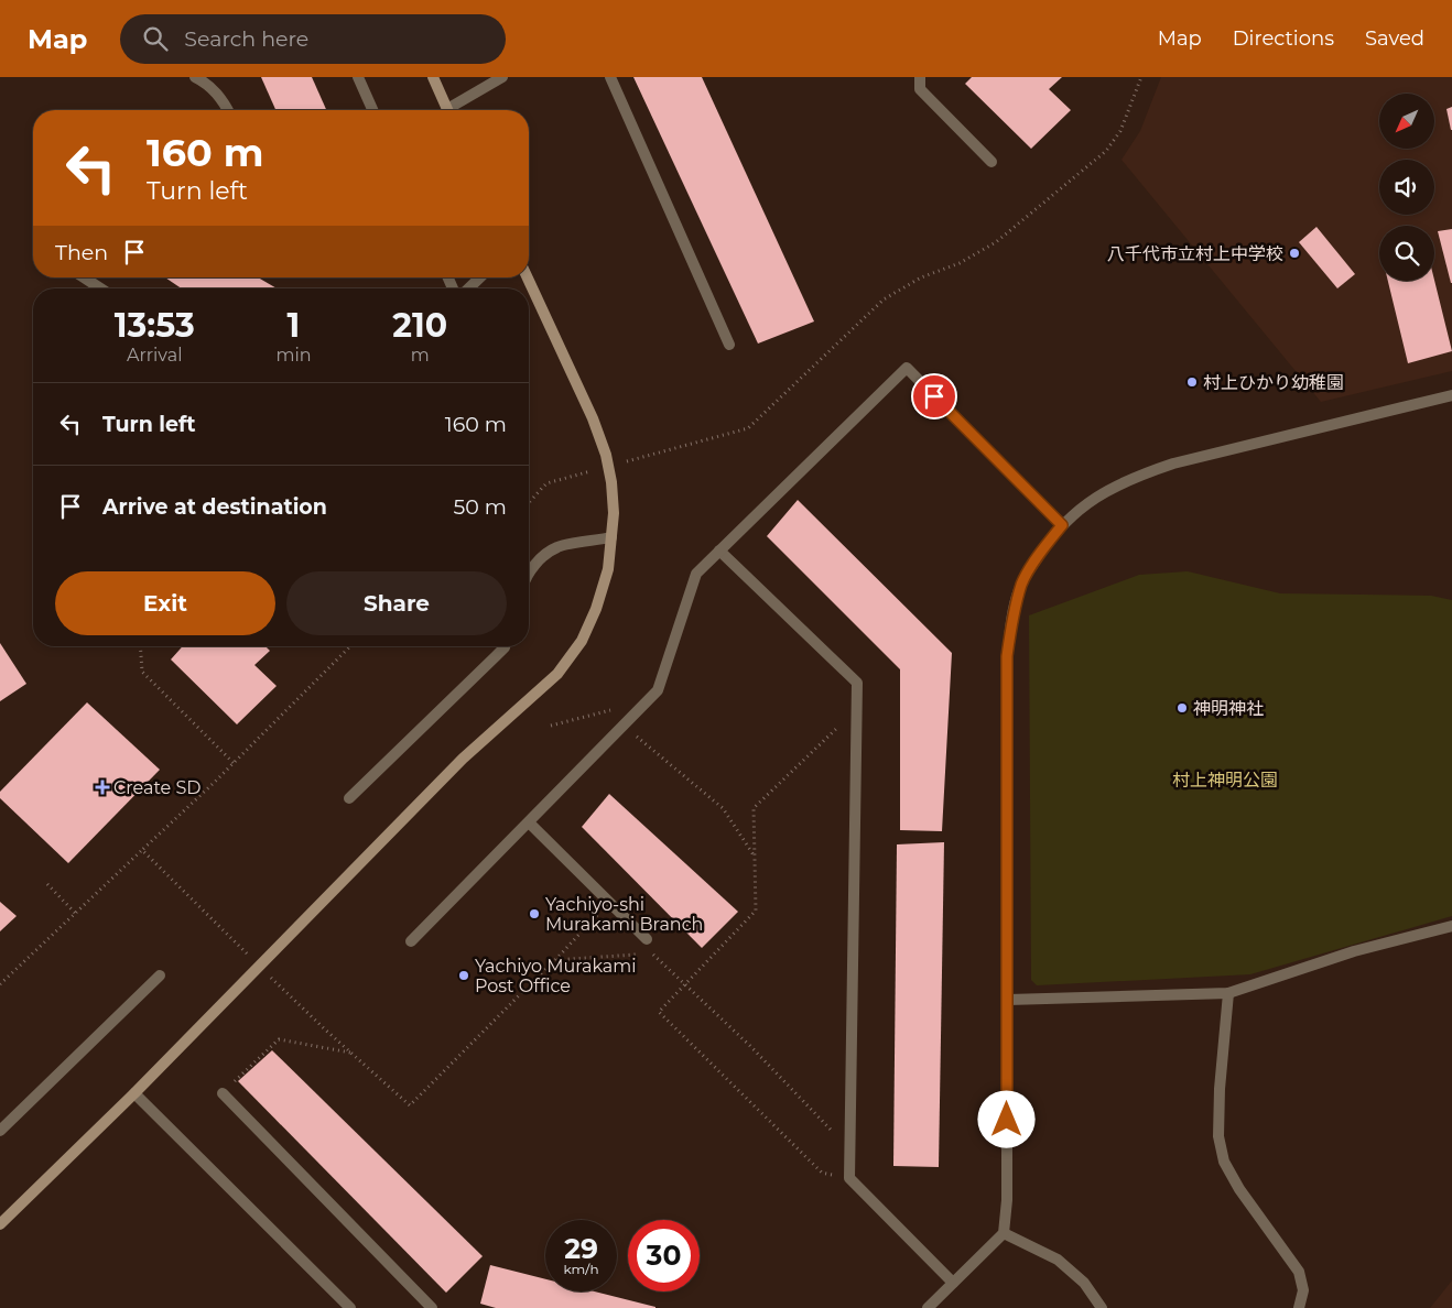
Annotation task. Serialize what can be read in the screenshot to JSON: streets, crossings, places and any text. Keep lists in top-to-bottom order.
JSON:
{
  "parks": ["村上神明公園"],
  "places": {
    "other": [
      "八千代市立村上中学校",
      "村上ひかり幼稚園",
      "神明神社",
      "Yachiyo-shi Murakami Branch",
      "Yachiyo Murakami Post Office"
    ],
    "health": ["Create SD"]
  },
  "north": "bottom left",
  "page": {
    "header": "Map",
    "search": "Search here",
    "nav": ["Map", "Directions", "Saved"],
    "turn": ["160 m", "Turn left"],
    "then": "Then",
    "eta": [
      "13:53",
      "Arrival",
      "1",
      "min",
      "210",
      "m"
    ],
    "list": [
      {
        "name": "Turn left",
        "value": "160 m"
      },
      {
        "name": "Arrive at destination",
        "value": "50 m"
      }
    ],
    "buttons": ["Exit", "Share"],
    "speed": "29 km/h",
    "limit": "30"
  }
}
